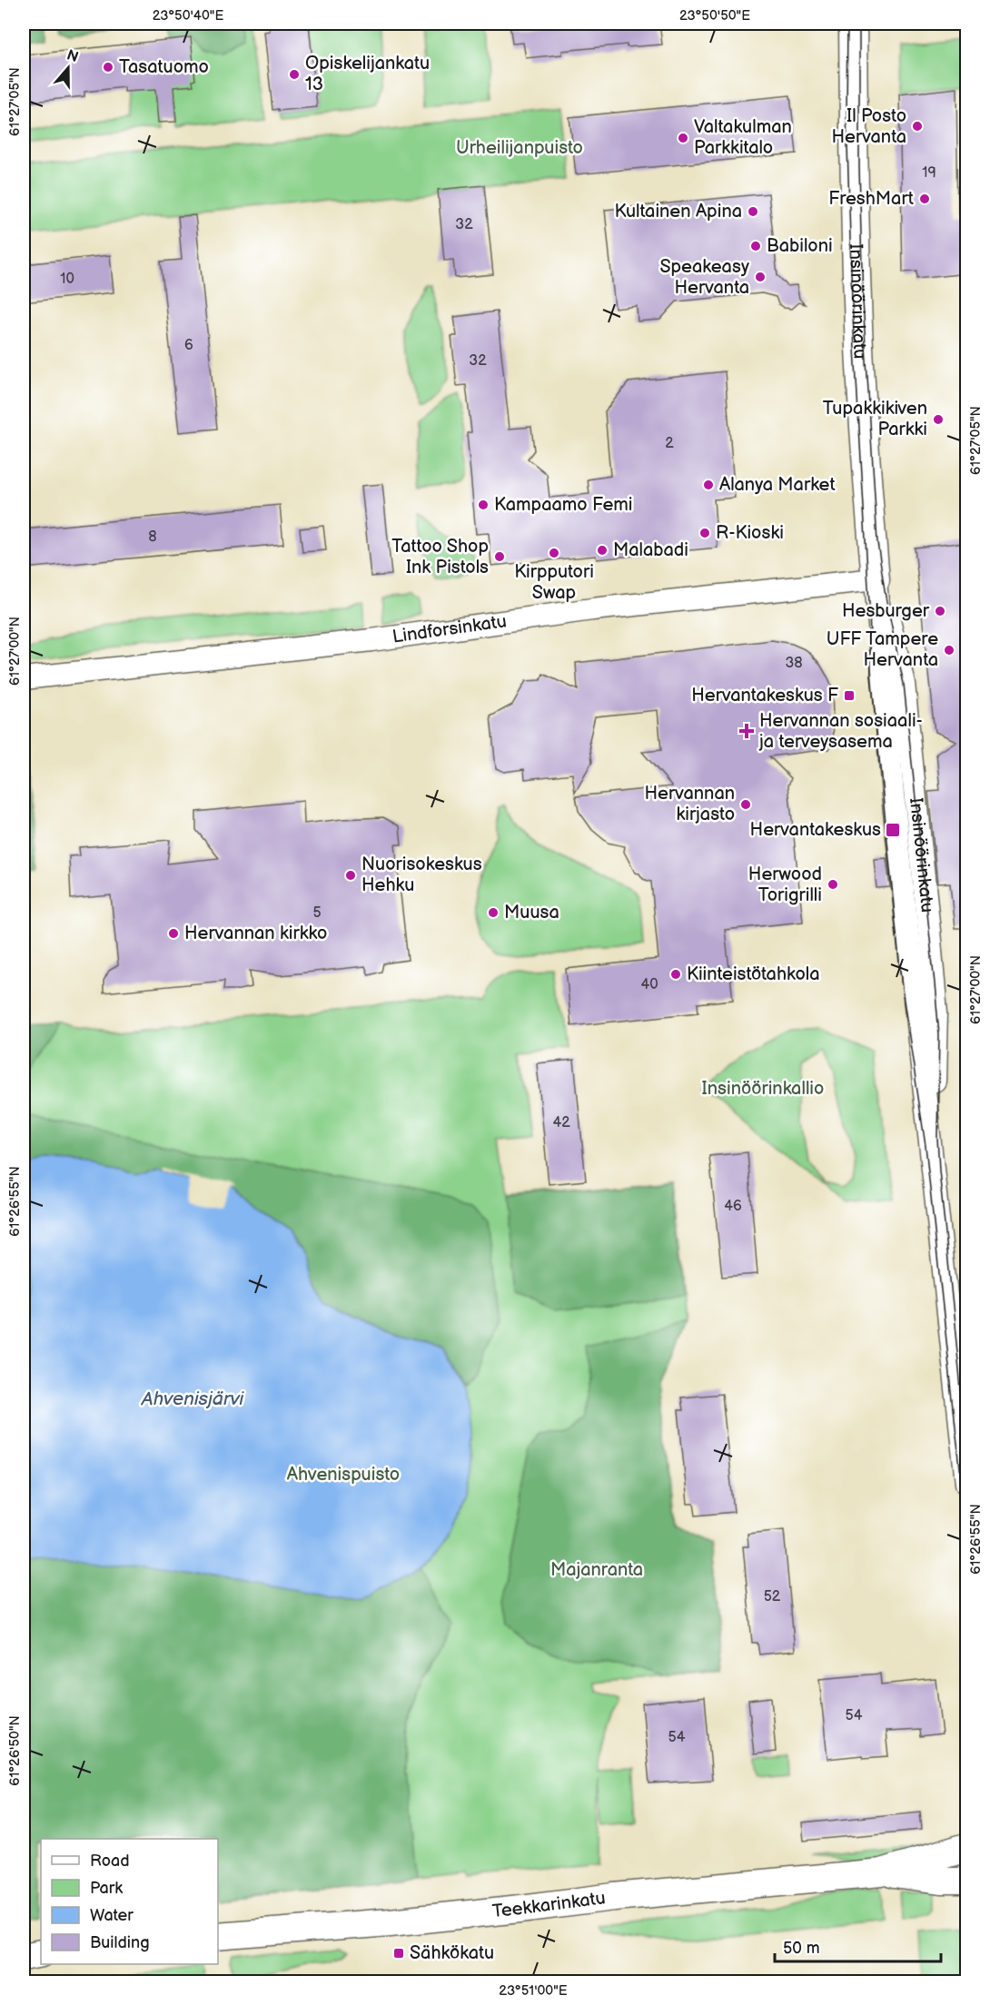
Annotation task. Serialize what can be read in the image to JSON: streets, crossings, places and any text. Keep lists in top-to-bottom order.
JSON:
{
  "streets": {
    "street": ["Insinöörinkatu", "Lindforsinkatu", "Teekkarinkatu"]
  },
  "crossings": [
    ["Insinöörinkatu", "Lindforsinkatu"]
  ],
  "water": ["Ahvenisjärvi"],
  "parks": [
    "Urheilijanpuisto",
    "Insinöörinkallio",
    "Ahvenispuisto",
    "Majanranta"
  ],
  "places": {
    "other": [
      "Tasatuomo",
      "Opiskelijankatu 13",
      "Il Posto Hervanta",
      "Valtakulman Parkkitalo",
      "FreshMart",
      "Kultainen Apina",
      "Babiloni",
      "Speakeasy Hervanta",
      "Tupakkikiven Parkki",
      "Alanya Market",
      "Kampaamo Femi",
      "R-Kioski",
      "Malabadi",
      "Kirpputori Swap",
      "Tattoo Shop Ink Pistols",
      "Hesburger",
      "UFF Tampere Hervanta",
      "Hervannan kirjasto",
      "Nuorisokeskus Hehku",
      "Herwood Torigrilli",
      "Muusa",
      "Hervannan kirkko",
      "Kiinteistötahkola"
    ],
    "transit": ["Hervantakeskus F", "Hervantakeskus", "Sähkökatu"],
    "health": ["Hervannan sosiaali- ja terveysasema"]
  },
  "house_numbers": [
    "19",
    "32",
    "10",
    "6",
    "32",
    "2",
    "8",
    "38",
    "5",
    "40",
    "42",
    "46",
    "52",
    "54",
    "54"
  ],
  "legend": [
    "Road",
    "Park",
    "Water",
    "Building"
  ],
  "scale_bar": "50 m",
  "north": "top",
  "coordinates": [
    "23°50'40\"E",
    "23°50'50\"E",
    "61°27'05\"N",
    "61°27'00\"N",
    "61°26'55\"N",
    "61°26'50\"N",
    "23°51'00\"E"
  ]
}
